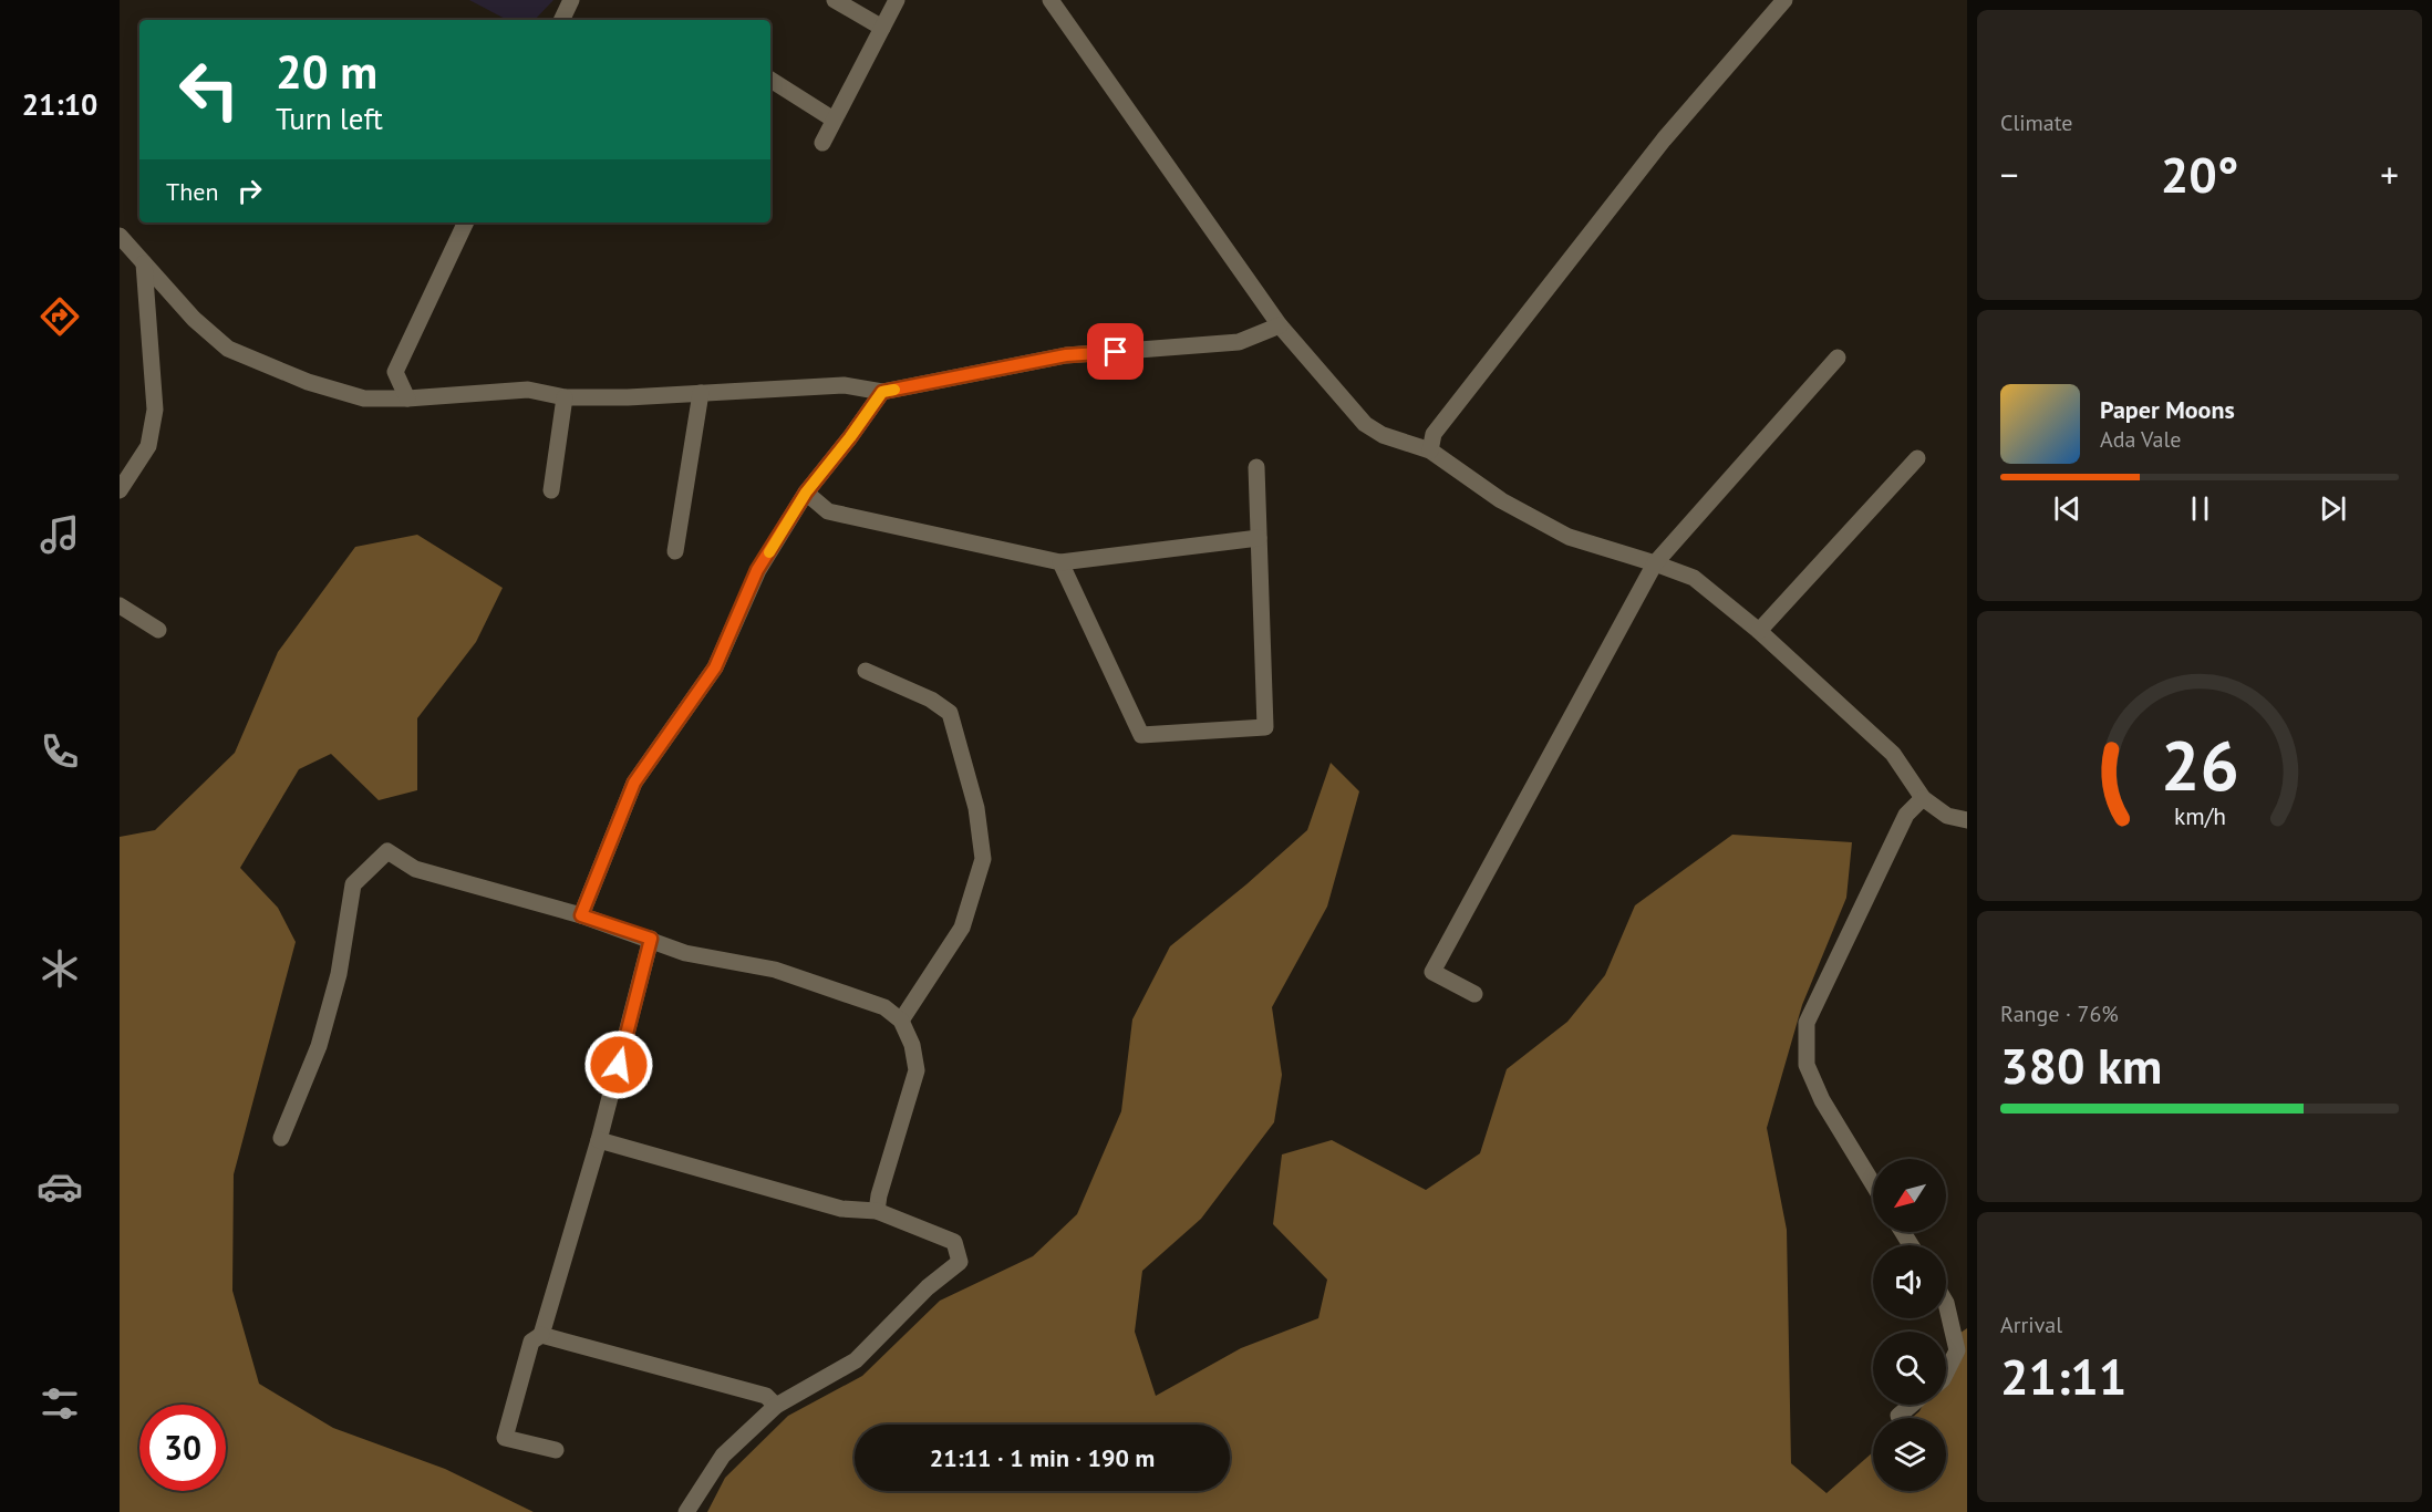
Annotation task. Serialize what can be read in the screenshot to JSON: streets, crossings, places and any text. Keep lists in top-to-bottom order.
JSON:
{
  "north": "bottom left",
  "page": {
    "tabs": "21:10",
    "tile": [
      "Climate",
      ["Range · 76%", "380 km"],
      ["Arrival", "21:11"]
    ],
    "turn": ["20 m", "Turn left"],
    "heat": ["−", "20°", "+"],
    "then": "Then",
    "song": ["Paper Moons", "Ada Vale"],
    "limit": "30",
    "trip": "21:11 · 1 min · 190 m",
    "gauge": ["26", "km/h"]
  }
}
